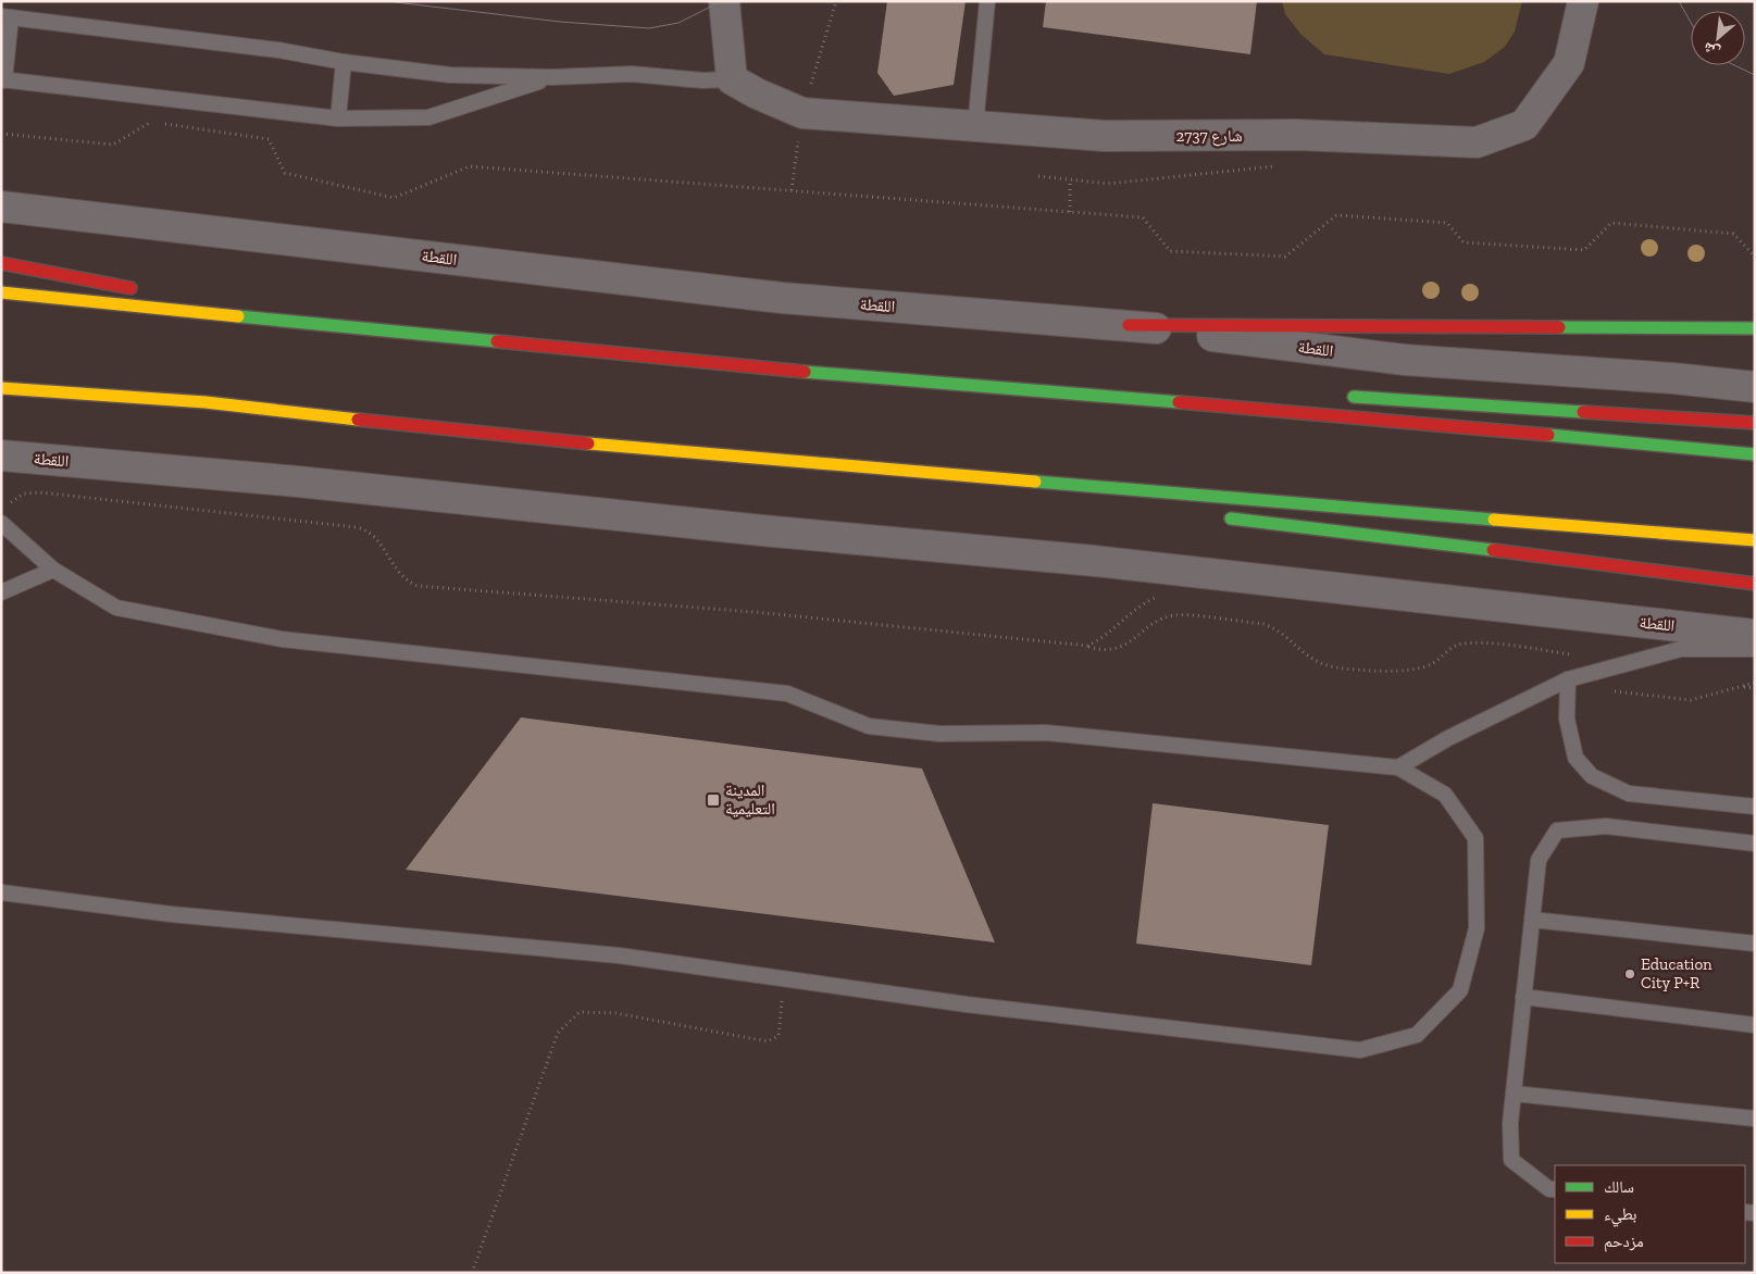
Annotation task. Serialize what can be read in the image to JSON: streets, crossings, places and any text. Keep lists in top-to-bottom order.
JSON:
{
  "streets": {
    "street": ["شارع 2737", "اللقطة"]
  },
  "places": {
    "transit": ["المدينة التعليمية"],
    "other": ["Education City P+R"]
  },
  "legend": ["سالك", "بطيء", "مزدحم"],
  "north": "bottom left"
}
